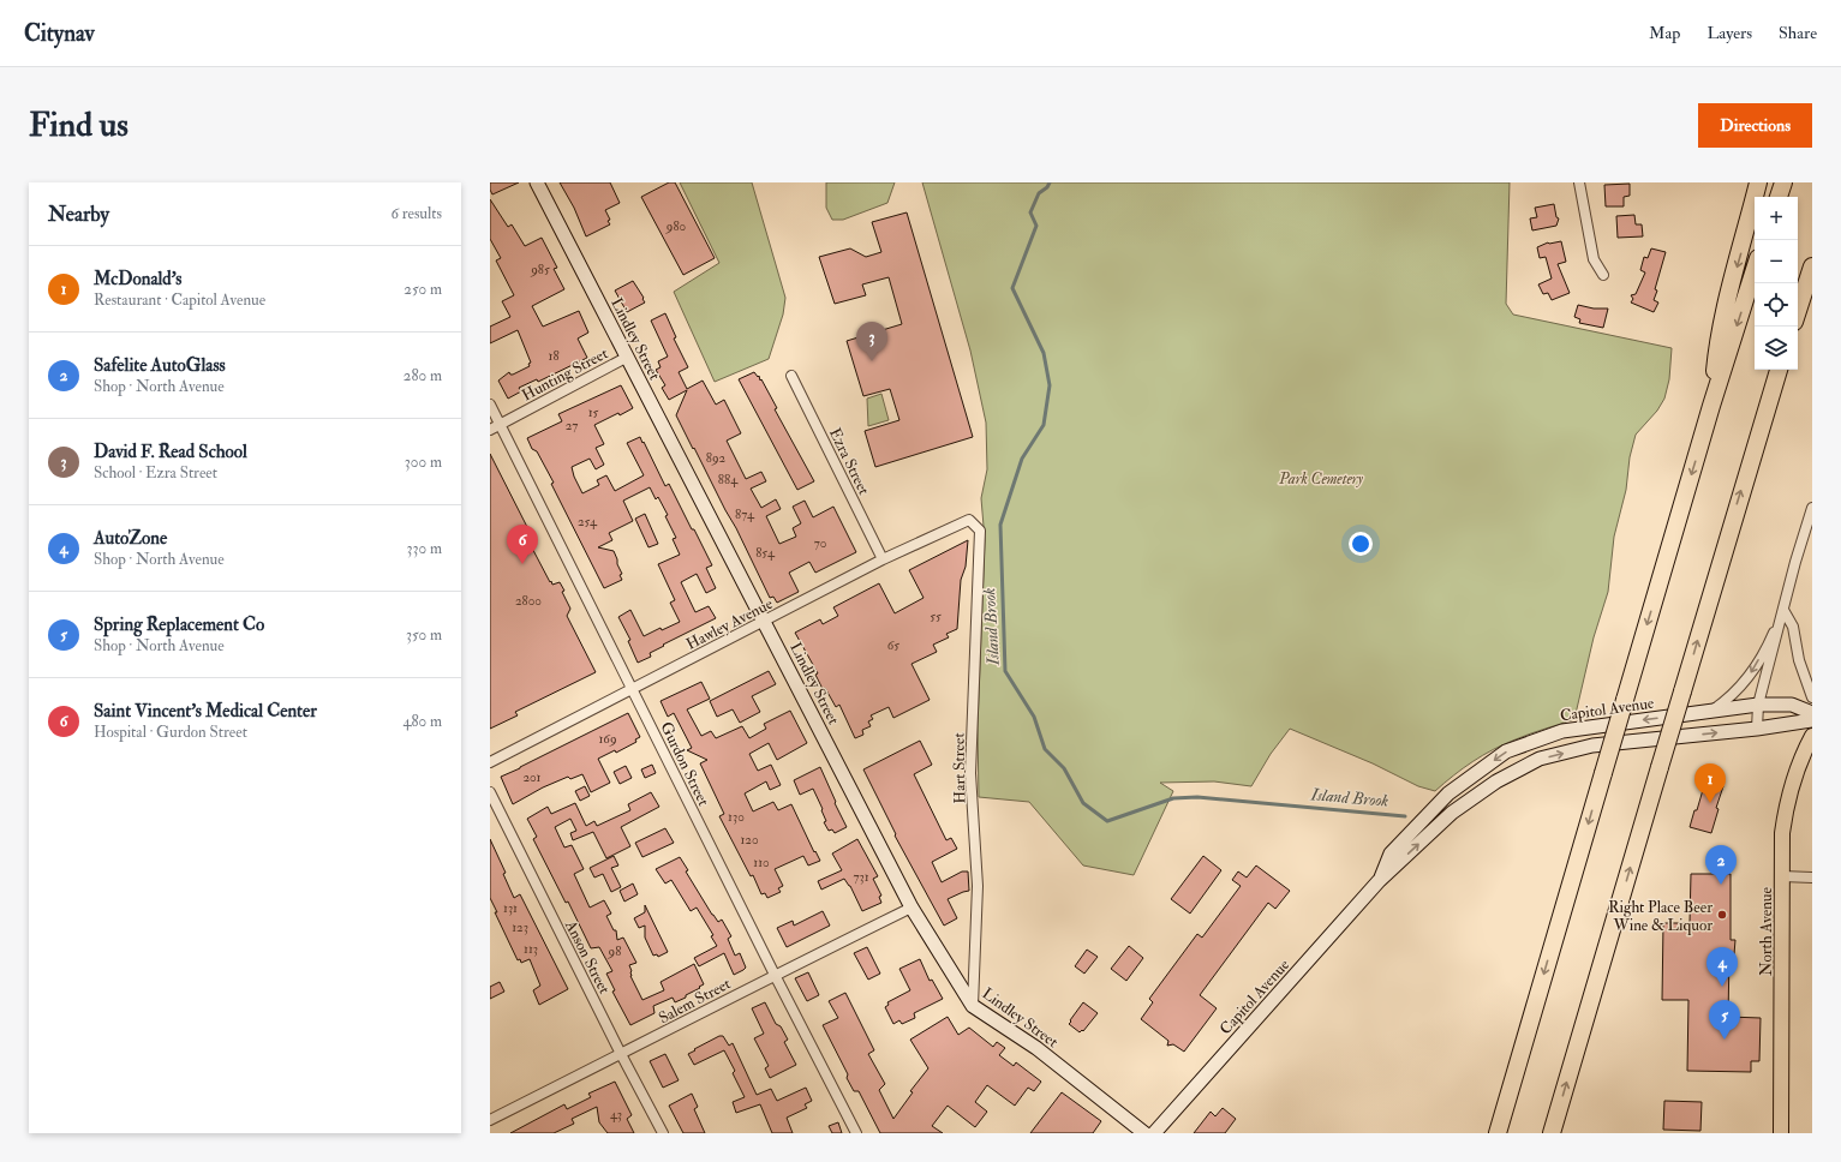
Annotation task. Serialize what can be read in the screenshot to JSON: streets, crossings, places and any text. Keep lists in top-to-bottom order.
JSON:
{
  "streets": {
    "main road": ["Lindley Street", "Capitol Avenue", "North Avenue"],
    "street": [
      "Hunting Street",
      "Ezra Street",
      "Hawley Avenue",
      "Gurdon Street",
      "Hart Street",
      "Anson Street",
      "Salem Street"
    ]
  },
  "crossings": [
    ["Lindley Street", "Hunting Street"],
    ["Lindley Street", "Hawley Avenue"],
    ["Lindley Street", "Hart Street"],
    ["Lindley Street", "Salem Street"],
    ["Hunting Street", "Gurdon Street"],
    ["Ezra Street", "Hawley Avenue"],
    ["Hawley Avenue", "Gurdon Street"],
    ["Hawley Avenue", "Hart Street"],
    ["Gurdon Street", "Salem Street"],
    ["Anson Street", "Salem Street"]
  ],
  "water": ["Island Brook"],
  "parks": ["Park Cemetery"],
  "places": ["Right Place Beer Wine & Liquor"],
  "house_numbers": [
    "980",
    "985",
    "18",
    "15",
    "27",
    "892",
    "884",
    "874",
    "254",
    "70",
    "854",
    "2800",
    "55",
    "65",
    "169",
    "201",
    "130",
    "120",
    "110",
    "731",
    "131",
    "123",
    "113",
    "98",
    "43"
  ],
  "page": {
    "header": "Citynav",
    "nav": ["Map", "Layers", "Share"],
    "buttons": "Directions",
    "title": "Find us",
    "heading": ["Nearby", "6 results"],
    "map_buttons": ["+", "−"],
    "list": [
      {
        "mark": "1",
        "name": "McDonald's",
        "note": "Restaurant · Capitol Avenue",
        "value": "250 m"
      },
      {
        "mark": "2",
        "name": "Safelite AutoGlass",
        "note": "Shop · North Avenue",
        "value": "280 m"
      },
      {
        "mark": "3",
        "name": "David F. Read School",
        "note": "School · Ezra Street",
        "value": "300 m"
      },
      {
        "mark": "4",
        "name": "AutoZone",
        "note": "Shop · North Avenue",
        "value": "330 m"
      },
      {
        "mark": "5",
        "name": "Spring Replacement Co",
        "note": "Shop · North Avenue",
        "value": "350 m"
      },
      {
        "mark": "6",
        "name": "Saint Vincent's Medical Center",
        "note": "Hospital · Gurdon Street",
        "value": "480 m"
      }
    ],
    "pins": [
      "3",
      "6",
      "1",
      "2",
      "4",
      "5"
    ]
  }
}
